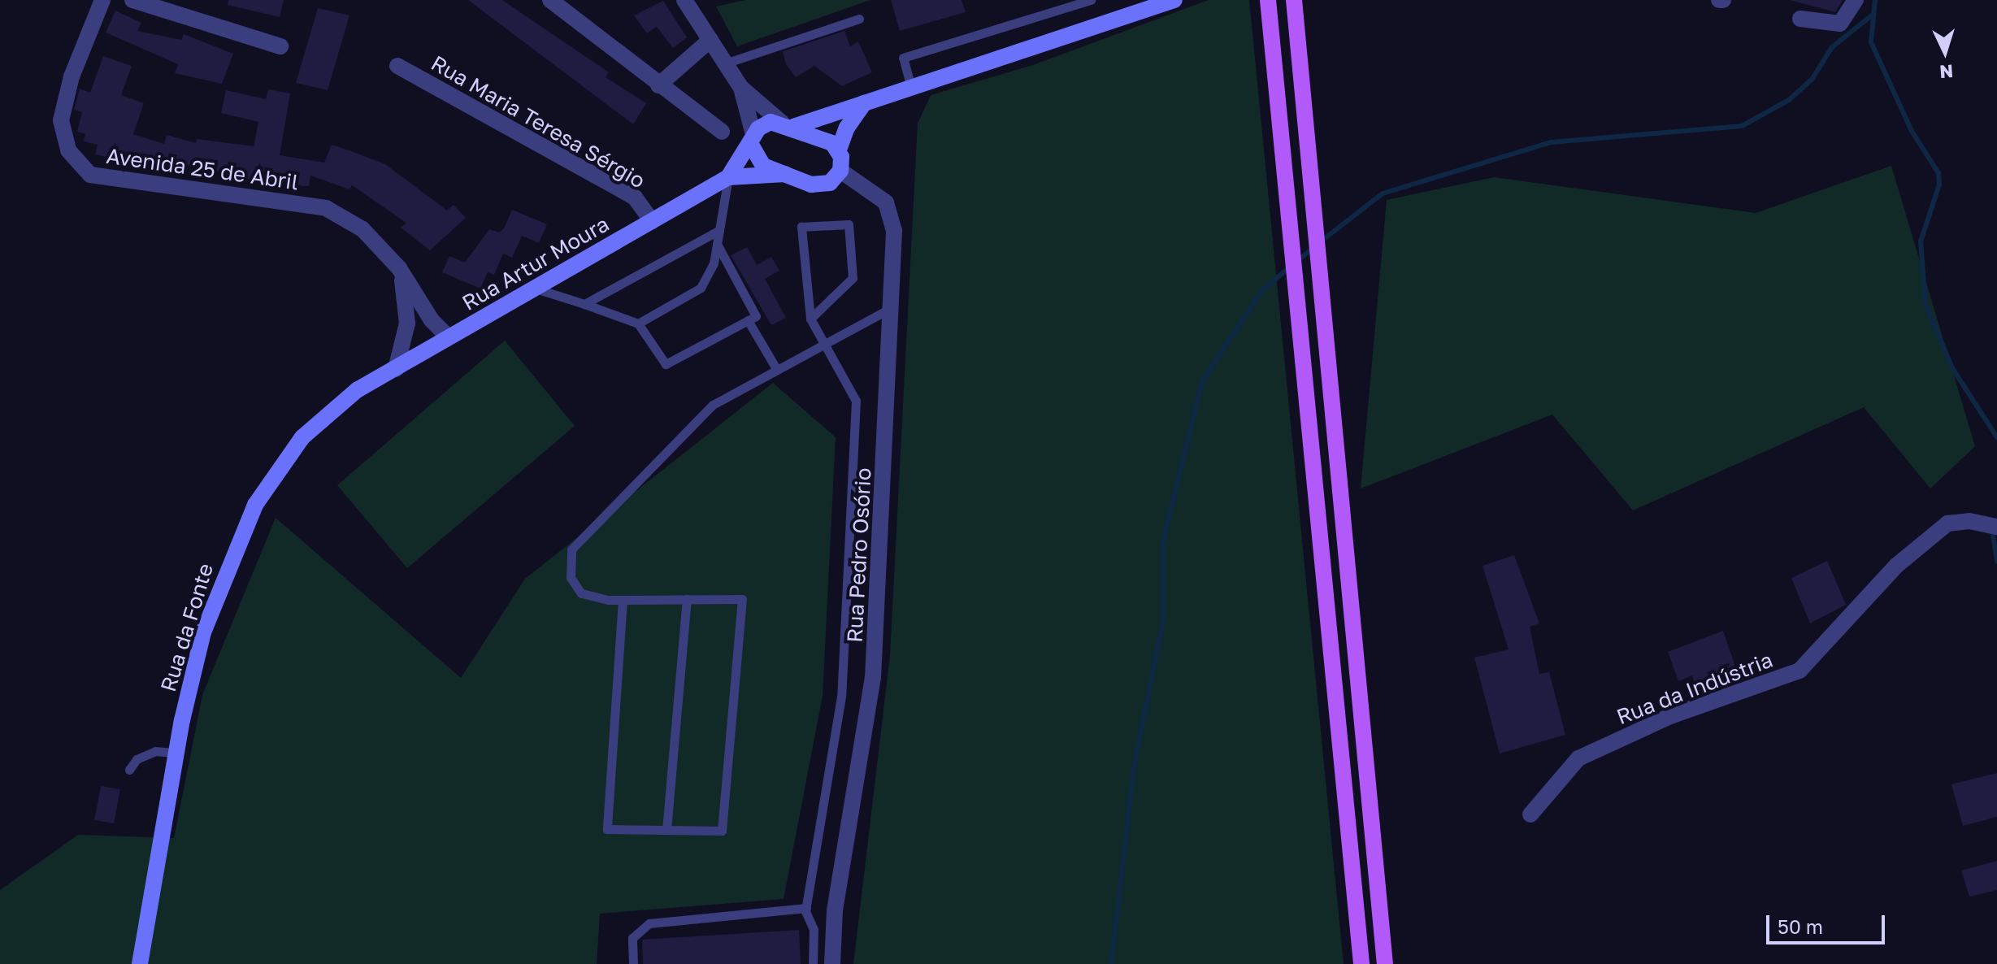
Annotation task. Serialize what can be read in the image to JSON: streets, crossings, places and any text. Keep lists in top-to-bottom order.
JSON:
{
  "streets": {
    "main road": ["Rua Artur Moura", "Rua da Fonte"],
    "street": [
      "Rua Maria Teresa Sérgio",
      "Avenida 25 de Abril",
      "Rua Pedro Osório",
      "Rua da Indústria"
    ]
  },
  "crossings": [
    ["Rua Maria Teresa Sérgio", "Rua Artur Moura"],
    ["Avenida 25 de Abril", "Rua Artur Moura"],
    ["Rua Artur Moura", "Rua da Fonte"]
  ],
  "scale_bar": "50 m",
  "north": "bottom"
}
